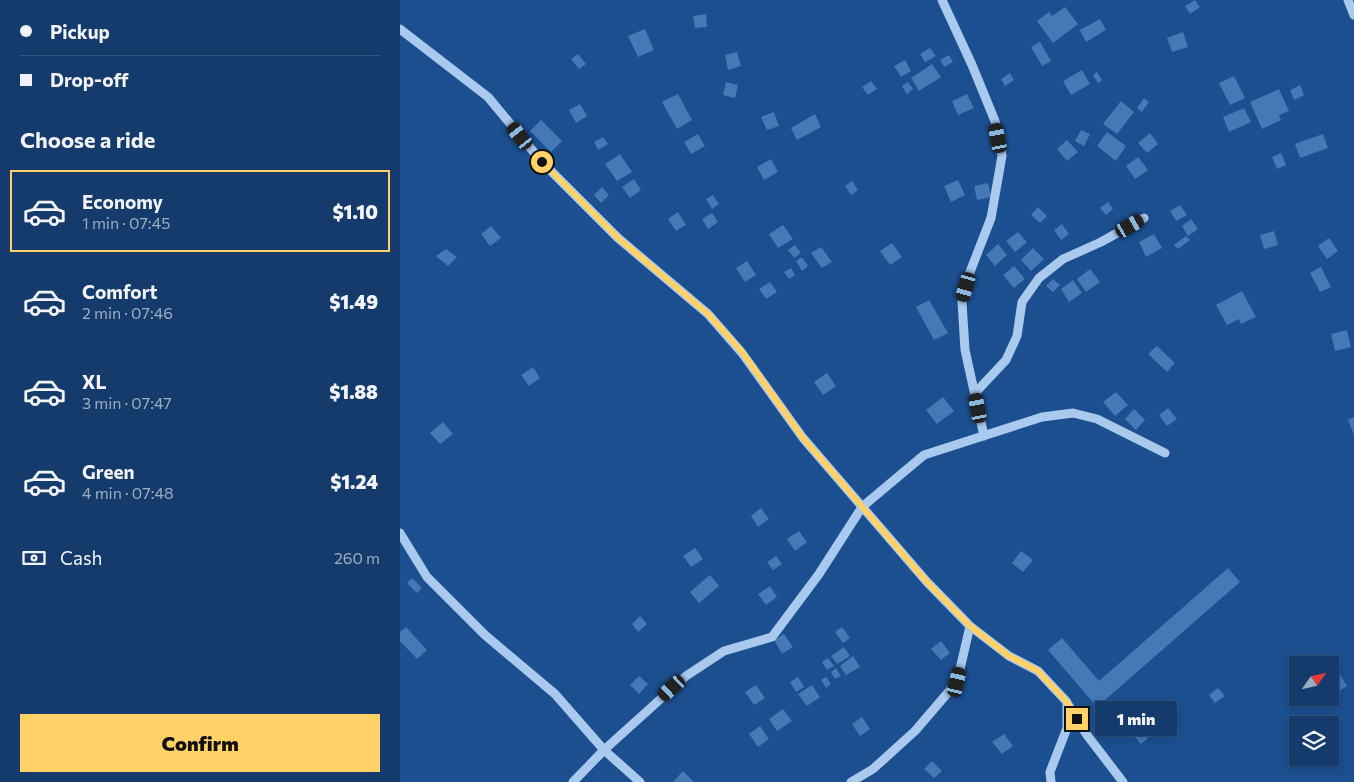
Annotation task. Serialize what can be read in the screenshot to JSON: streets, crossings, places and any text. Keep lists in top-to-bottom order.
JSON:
{
  "north": "top right",
  "page": {
    "banner": ["Pickup", "Drop-off"],
    "heading": "Choose a ride",
    "list": [
      {
        "name": "Economy",
        "note": "1 min · 07:45",
        "value": "$1.10"
      },
      {
        "name": "Comfort",
        "note": "2 min · 07:46",
        "value": "$1.49"
      },
      {
        "name": "XL",
        "note": "3 min · 07:47",
        "value": "$1.88"
      },
      {
        "name": "Green",
        "note": "4 min · 07:48",
        "value": "$1.24"
      }
    ],
    "pay": ["Cash", "260 m"],
    "bubble": "1 min",
    "buttons": "Confirm"
  }
}
